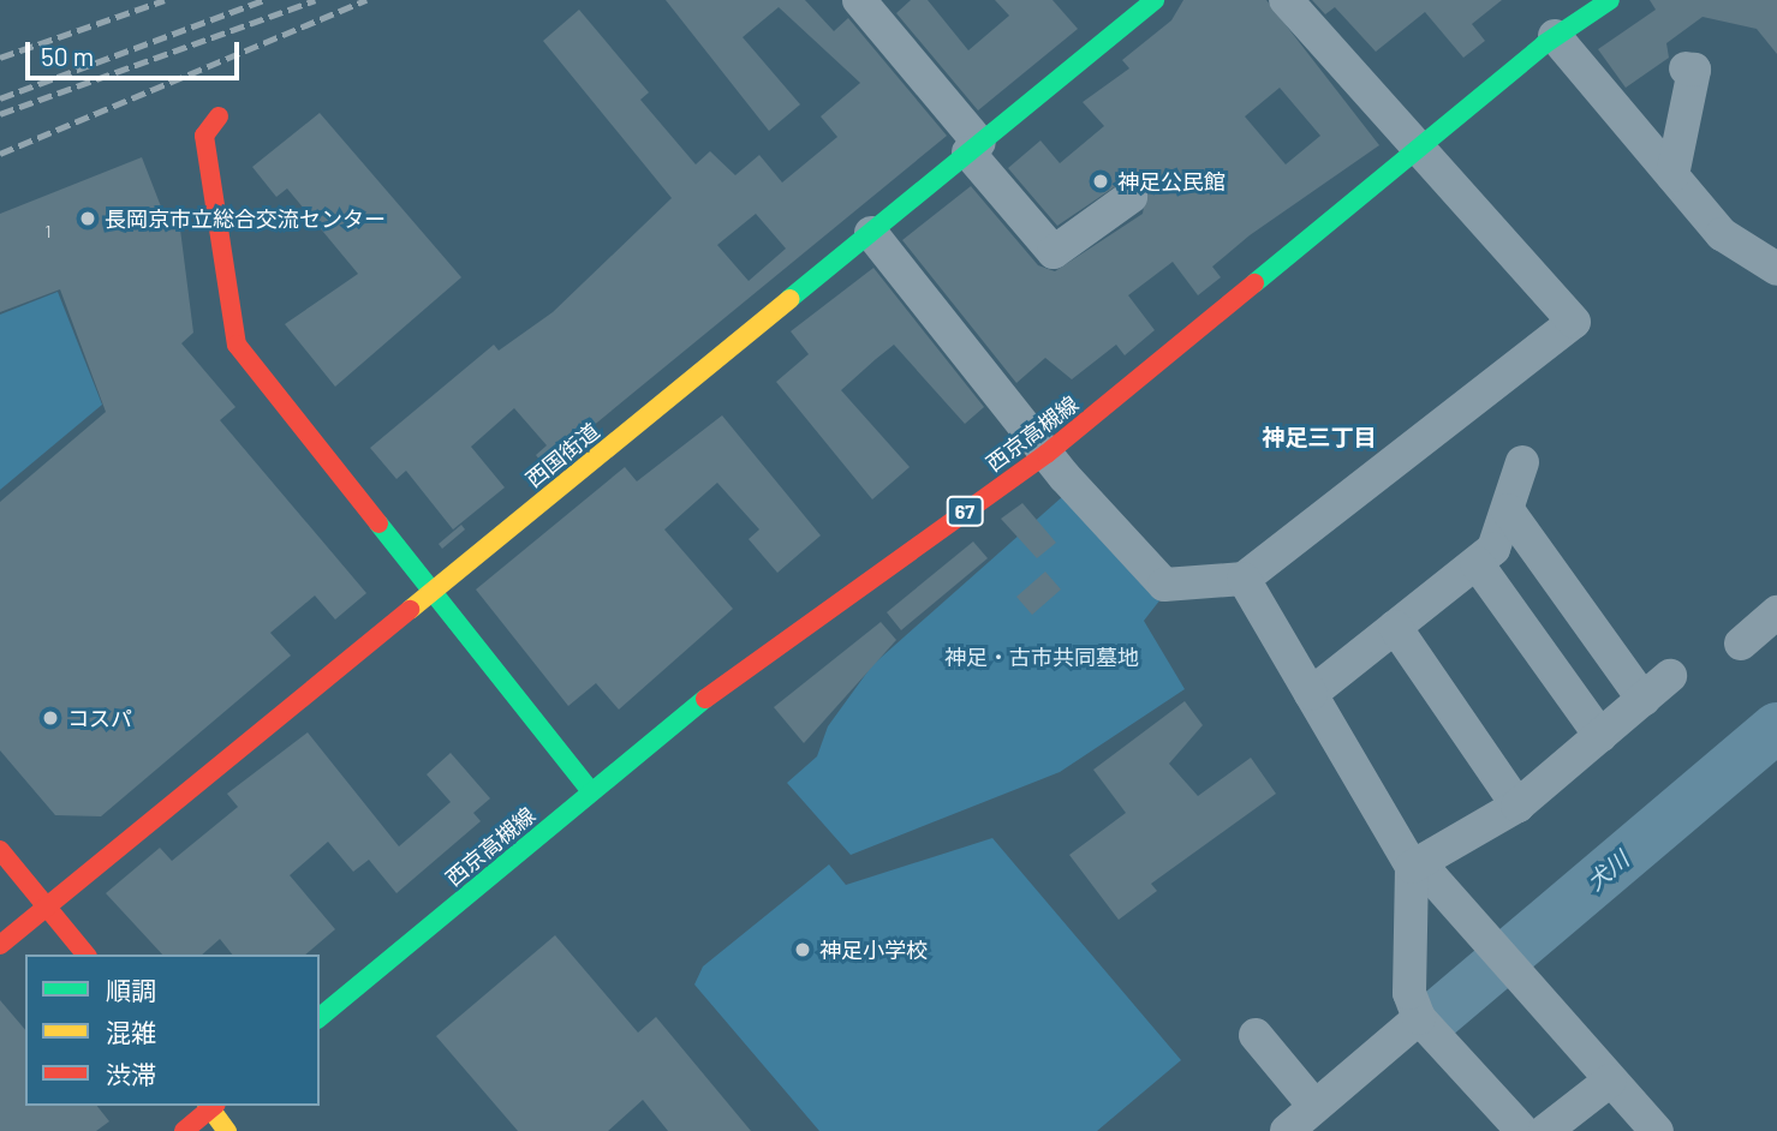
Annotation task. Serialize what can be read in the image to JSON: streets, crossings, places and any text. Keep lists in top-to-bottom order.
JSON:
{
  "streets": {
    "street": ["西京高槻線", "西国街道", "67"]
  },
  "districts": ["神足三丁目"],
  "water": ["犬川"],
  "parks": ["神足・古市共同墓地"],
  "places": [
    "神足公民館",
    "長岡京市立総合交流センター",
    "コスパ",
    "神足小学校"
  ],
  "house_numbers": ["1"],
  "legend": ["順調", "混雑", "渋滞"],
  "scale_bar": "50 m"
}
